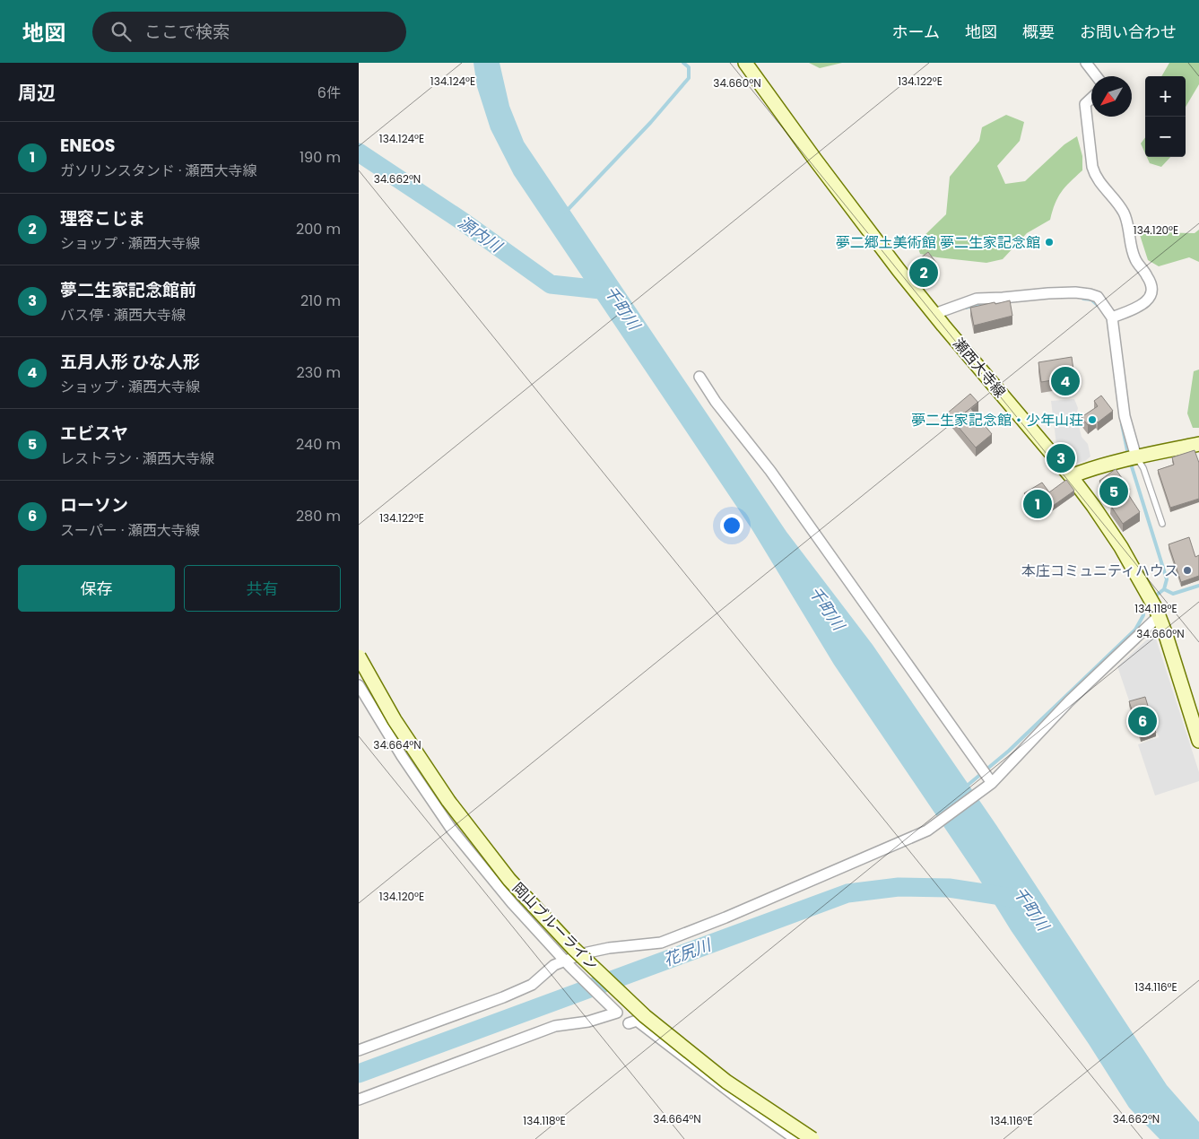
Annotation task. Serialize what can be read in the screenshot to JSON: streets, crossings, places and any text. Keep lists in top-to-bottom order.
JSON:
{
  "streets": {
    "main road": ["瀬西大寺線", "岡山ブルーライン"]
  },
  "water": ["源内川", "千町川", "花尻川"],
  "places": ["夢二郷土美術館 夢二生家記念館", "夢二生家記念館・少年山荘", "本庄コミュニティハウス"],
  "north": "bottom left",
  "page": {
    "header": "地図",
    "search": "ここで検索",
    "nav": [
      "ホーム",
      "地図",
      "概要",
      "お問い合わせ"
    ],
    "heading": ["周辺", "6件"],
    "map_buttons": ["+", "−"],
    "list": [
      {
        "mark": "1",
        "name": "ENEOS",
        "note": "ガソリンスタンド · 瀬西大寺線",
        "value": "190 m"
      },
      {
        "mark": "2",
        "name": "理容こじま",
        "note": "ショップ · 瀬西大寺線",
        "value": "200 m"
      },
      {
        "mark": "3",
        "name": "夢二生家記念館前",
        "note": "バス停 · 瀬西大寺線",
        "value": "210 m"
      },
      {
        "mark": "4",
        "name": "五月人形 ひな人形",
        "note": "ショップ · 瀬西大寺線",
        "value": "230 m"
      },
      {
        "mark": "5",
        "name": "エビスヤ",
        "note": "レストラン · 瀬西大寺線",
        "value": "240 m"
      },
      {
        "mark": "6",
        "name": "ローソン",
        "note": "スーパー · 瀬西大寺線",
        "value": "280 m"
      }
    ],
    "pins": [
      "2",
      "4",
      "3",
      "5",
      "1",
      "6"
    ],
    "buttons": ["保存", "共有"]
  },
  "coordinates": [
    "134.124°E",
    "134.122°E",
    "34.660°N",
    "34.662°N",
    "134.120°E",
    "134.118°E",
    "34.664°N",
    "134.116°E"
  ]
}
